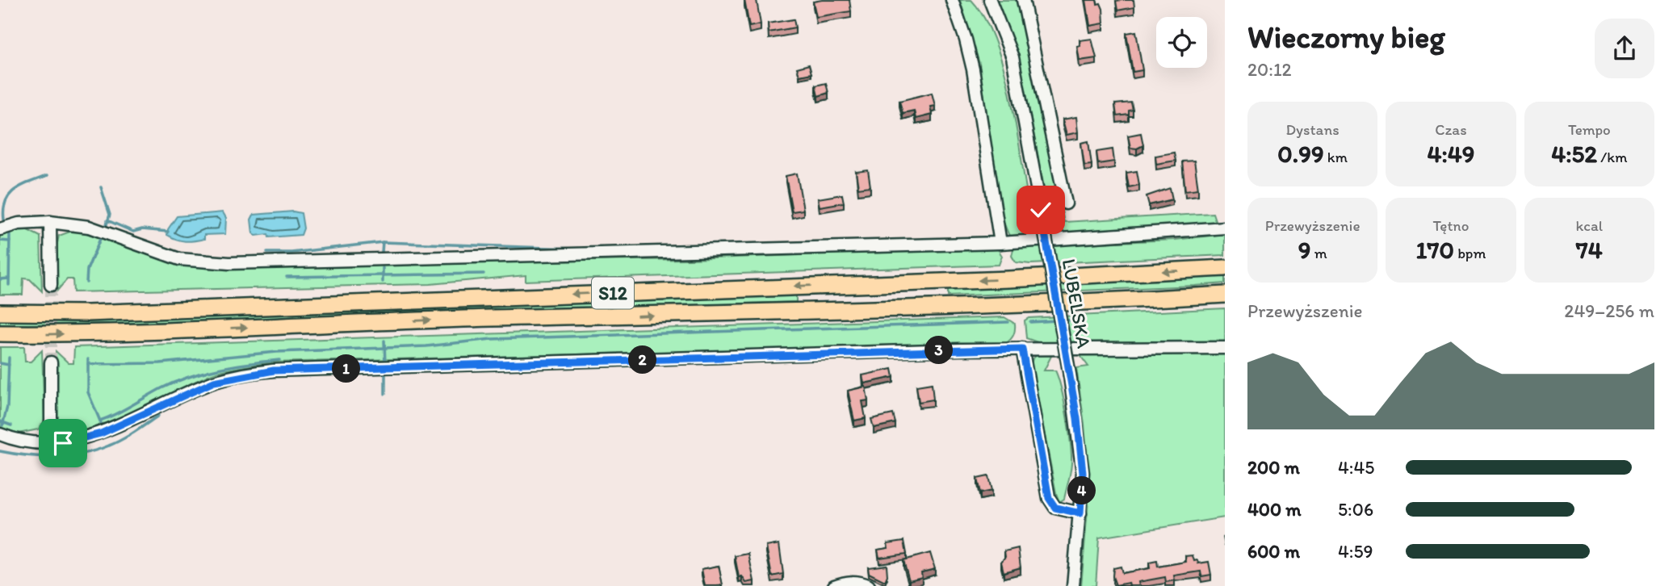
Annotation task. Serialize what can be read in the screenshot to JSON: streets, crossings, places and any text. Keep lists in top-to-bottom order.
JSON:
{
  "streets": {
    "highway": ["S12"],
    "street": ["LUBELSKA"]
  },
  "page": {
    "heading": ["Wieczorny bieg", "20:12"],
    "stats": [
      ["Dystans", "0.99 km"],
      ["Czas", "4:49"],
      ["Tempo", "4:52 /km"],
      ["Przewyższenie", "9 m"],
      ["Tętno", "170 bpm"],
      ["kcal", "74"]
    ],
    "chart": ["Przewyższenie", "249–256 m"],
    "pins": [
      "3",
      "2",
      "1",
      "4"
    ],
    "list": [
      {
        "name": "200 m",
        "note": "4:45"
      },
      {
        "name": "400 m",
        "note": "5:06"
      },
      {
        "name": "600 m",
        "note": "4:59"
      }
    ]
  }
}
